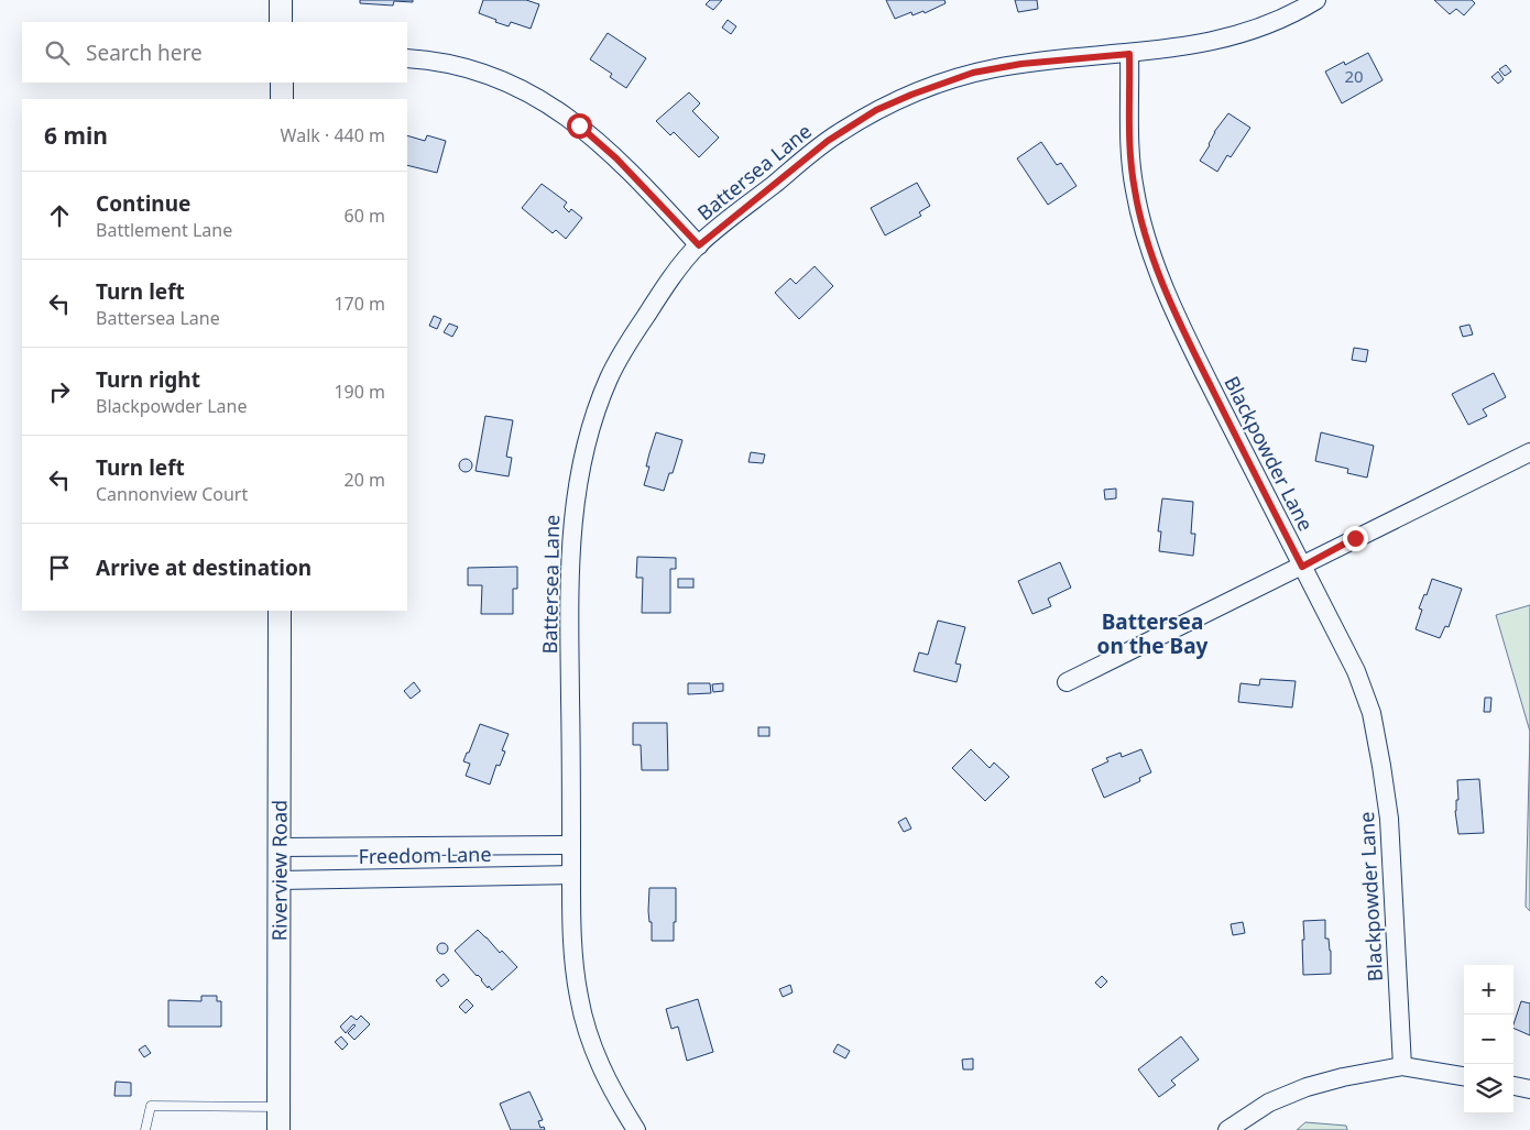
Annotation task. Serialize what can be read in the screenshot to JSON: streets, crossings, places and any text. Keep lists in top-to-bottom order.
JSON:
{
  "streets": {
    "street": [
      "Battersea Lane",
      "Blackpowder Lane",
      "Freedom Lane",
      "Riverview Road"
    ]
  },
  "crossings": [
    ["Battersea Lane", "Blackpowder Lane"],
    ["Battersea Lane", "Freedom Lane"],
    ["Freedom Lane", "Riverview Road"]
  ],
  "districts": ["Battersea on the Bay"],
  "house_numbers": ["20"],
  "page": {
    "search": "Search here",
    "heading": ["6 min", "Walk · 440 m"],
    "list": [
      ["Continue", "Battlement Lane", "60 m"],
      ["Turn left", "Battersea Lane", "170 m"],
      ["Turn right", "Blackpowder Lane", "190 m"],
      ["Turn left", "Cannonview Court", "20 m"],
      "Arrive at destination"
    ],
    "map_buttons": ["+", "−"]
  }
}
